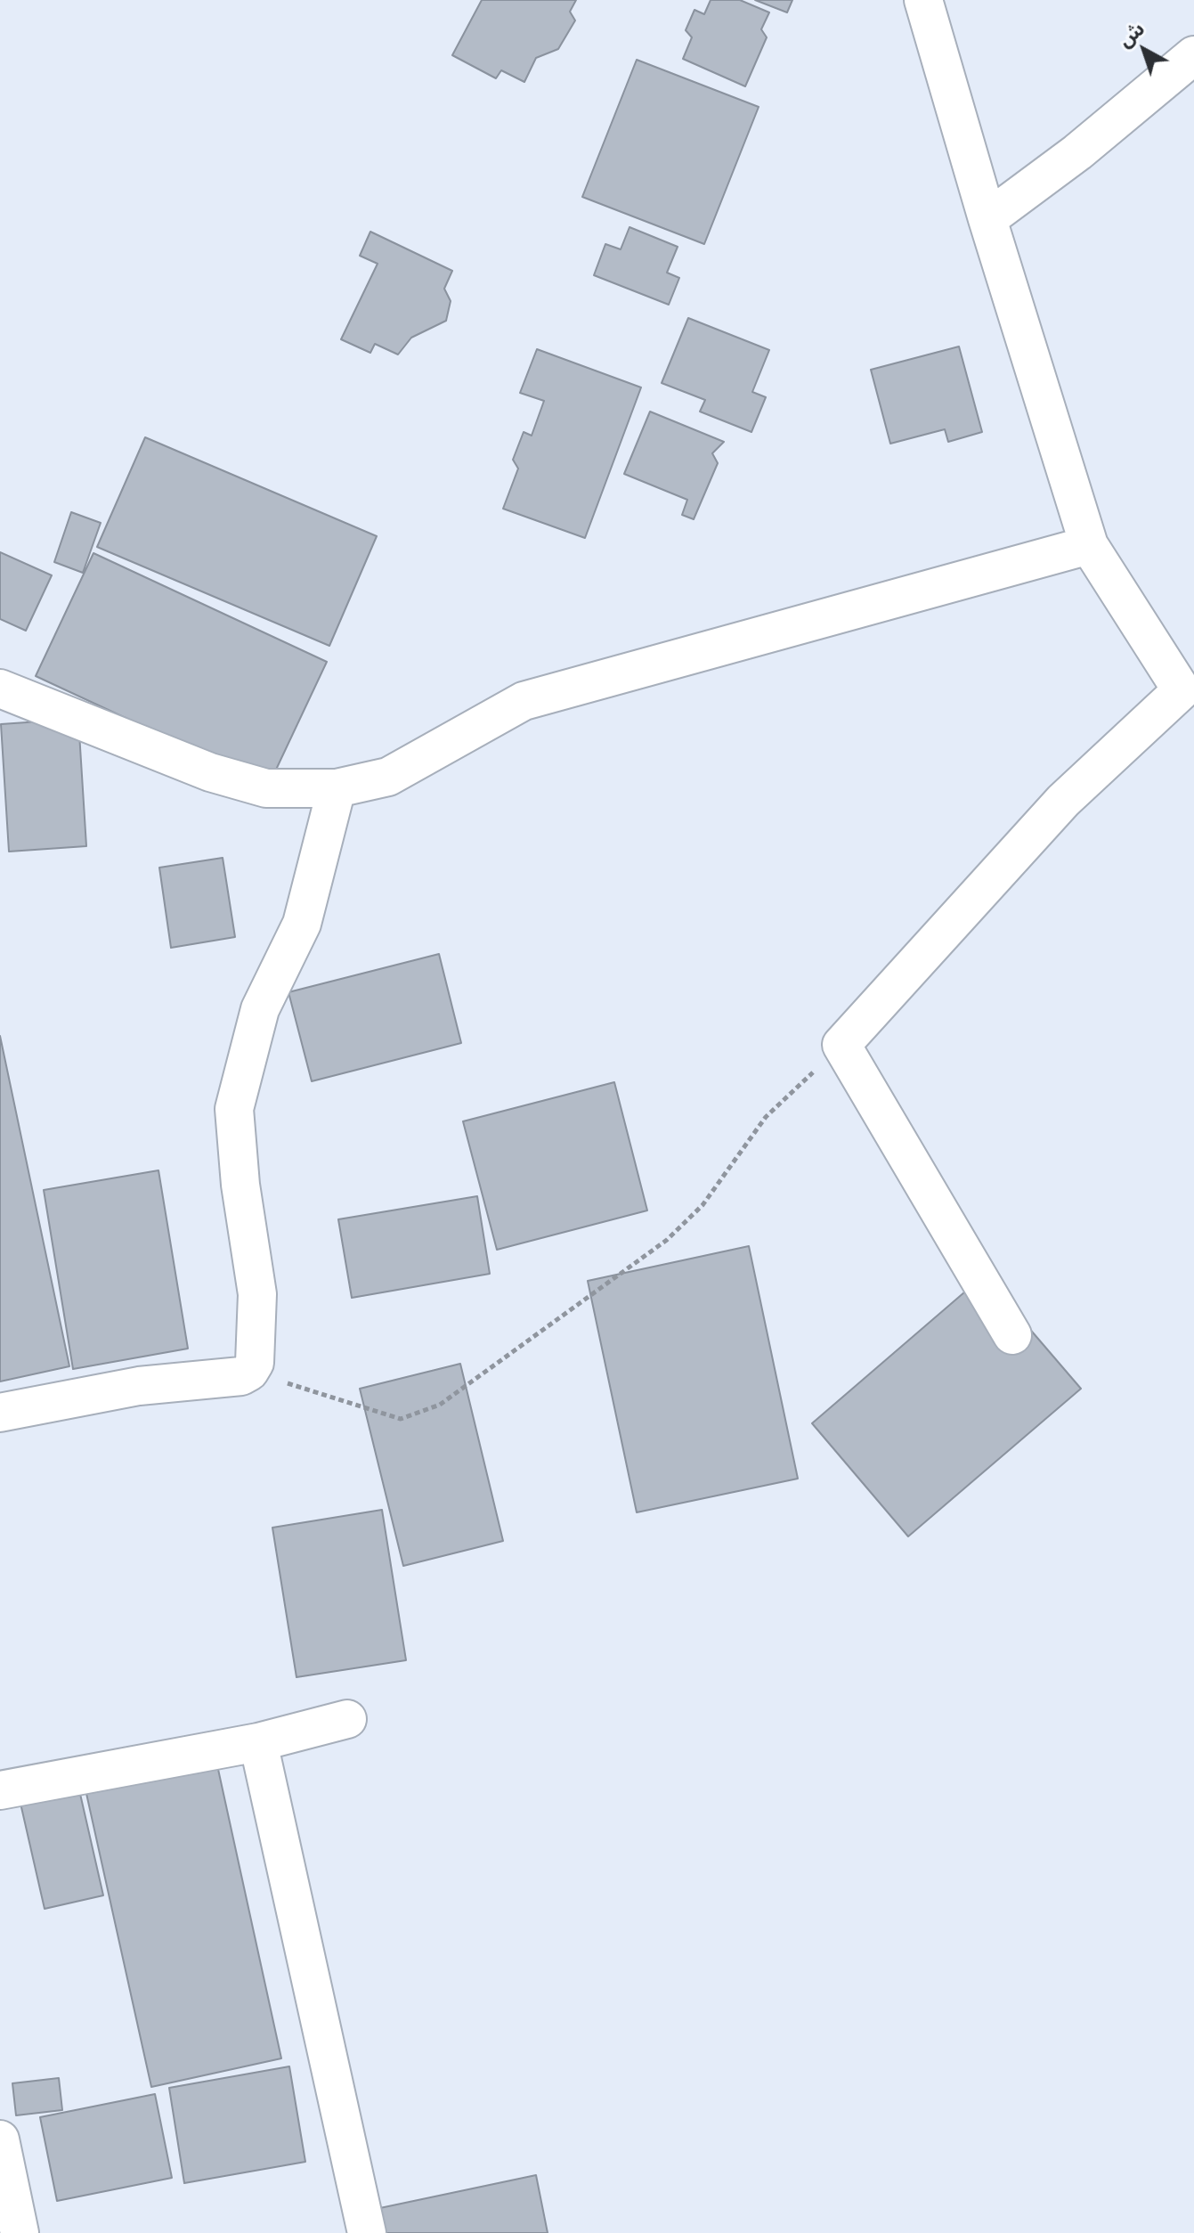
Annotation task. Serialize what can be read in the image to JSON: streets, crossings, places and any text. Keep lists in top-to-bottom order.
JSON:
{
  "north": "top left"
}
